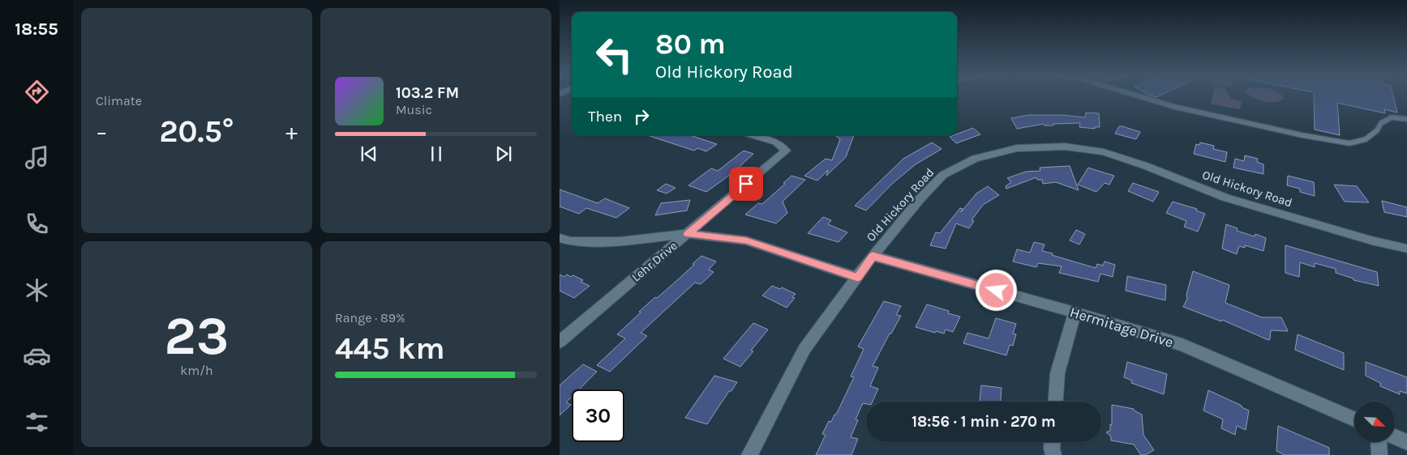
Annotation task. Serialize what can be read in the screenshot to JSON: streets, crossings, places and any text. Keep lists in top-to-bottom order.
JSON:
{
  "streets": {
    "street": ["Old Hickory Road", "Lehr Drive", "Hermitage Drive"]
  },
  "crossings": [
    ["Old Hickory Road", "Hermitage Drive"]
  ],
  "north": "bottom right",
  "page": {
    "tabs": "18:55",
    "tile": [
      "Climate",
      ["23", "km/h"],
      ["Range · 89%", "445 km"]
    ],
    "turn": ["80 m", "Old Hickory Road"],
    "song": ["103.2 FM", "Music"],
    "then": "Then",
    "heat": ["−", "20.5°", "+"],
    "limit": "30",
    "trip": "18:56 · 1 min · 270 m"
  }
}
